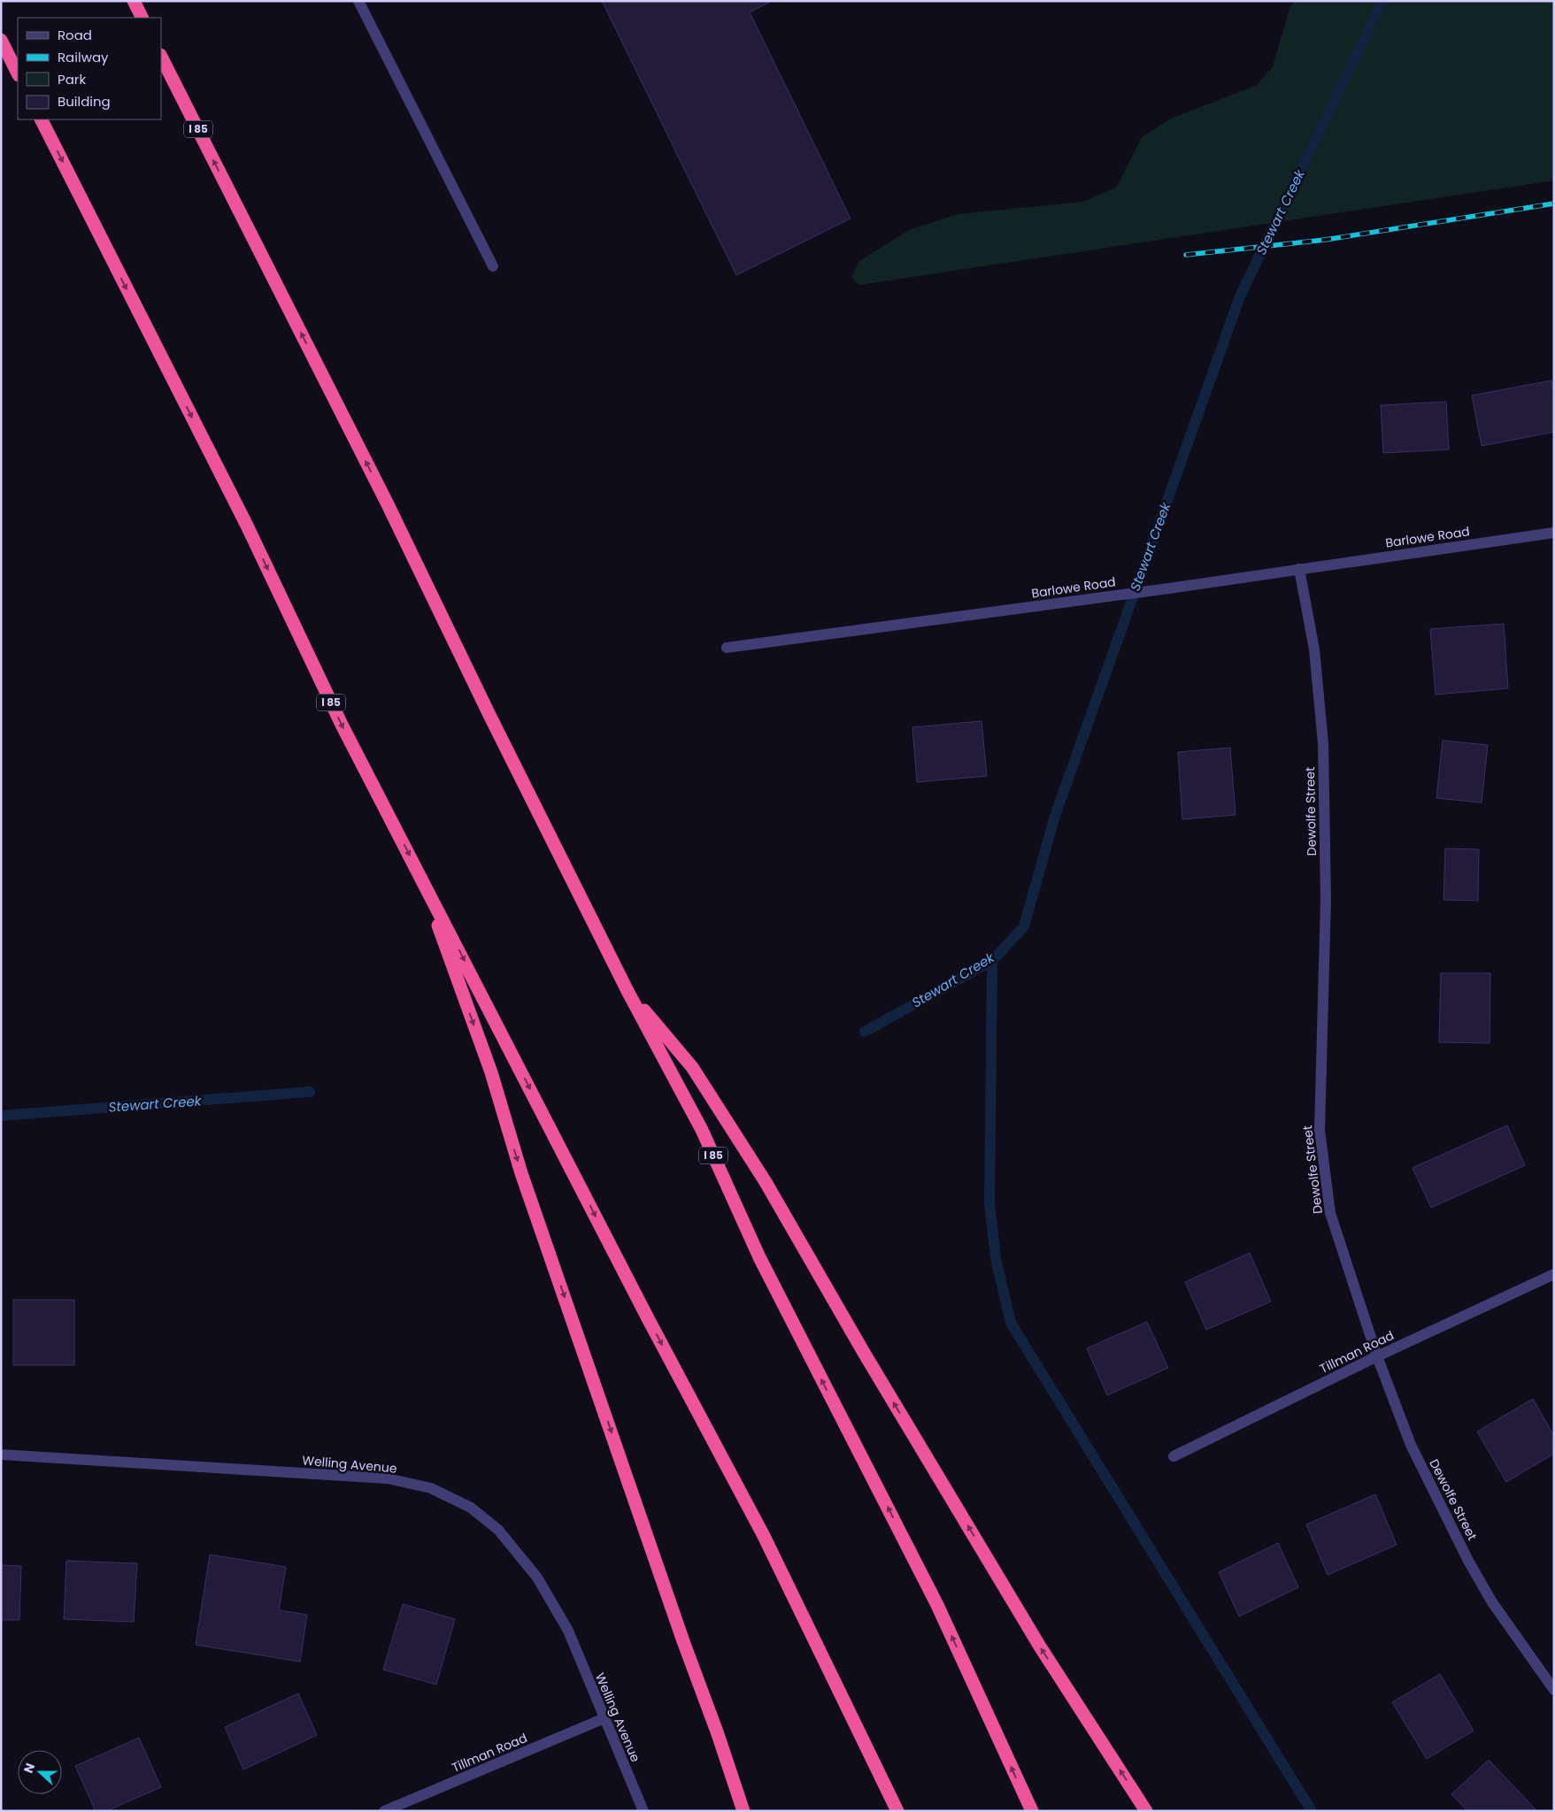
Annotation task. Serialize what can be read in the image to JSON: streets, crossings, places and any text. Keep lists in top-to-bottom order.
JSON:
{
  "streets": {
    "highway": ["I 85"],
    "street": [
      "Barlowe Road",
      "Dewolfe Street",
      "Tillman Road",
      "Welling Avenue"
    ]
  },
  "crossings": [
    ["Barlowe Road", "Dewolfe Street"],
    ["Dewolfe Street", "Tillman Road"],
    ["Tillman Road", "Welling Avenue"]
  ],
  "water": ["Stewart Creek"],
  "legend": [
    "Road",
    "Railway",
    "Park",
    "Building"
  ],
  "north": "left"
}
